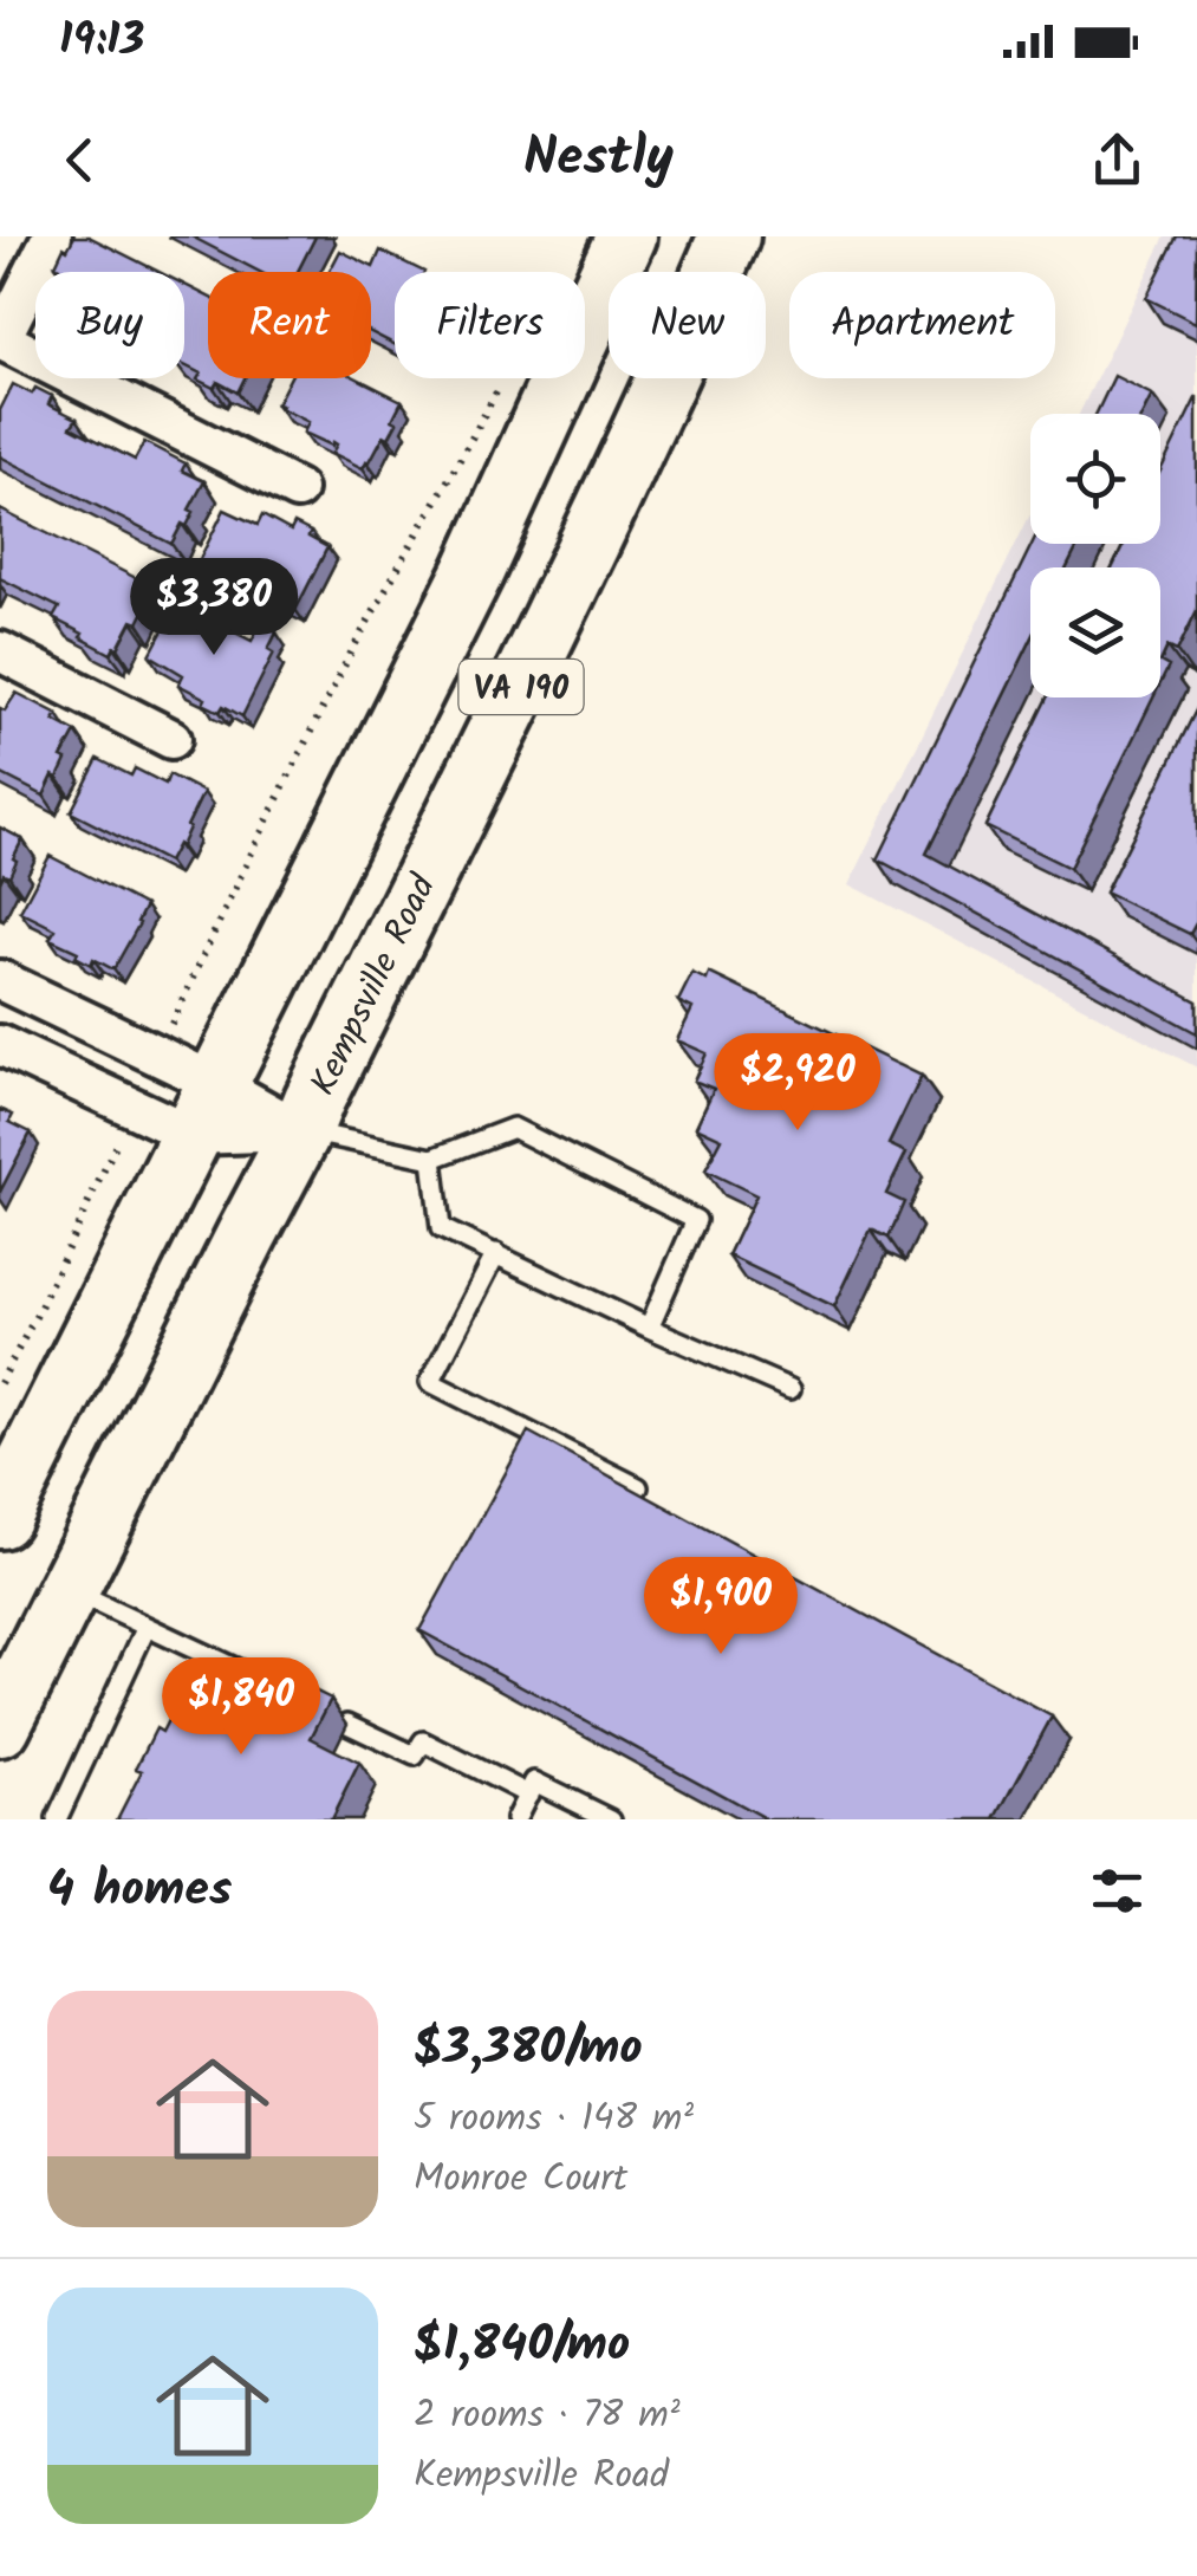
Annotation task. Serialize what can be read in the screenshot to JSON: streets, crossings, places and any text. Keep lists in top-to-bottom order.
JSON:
{
  "streets": {
    "main road": ["VA 190", "Kempsville Road"]
  },
  "page": {
    "status": "19:13",
    "header": "Nestly",
    "chip": [
      "Buy",
      "Rent",
      "Filters",
      "New",
      "Apartment"
    ],
    "price": [
      "$3,380",
      "$2,920",
      "$1,900",
      "$1,840"
    ],
    "heading": "4 homes",
    "list": [
      {
        "name": "$3,380/mo",
        "note": "5 rooms · 148 m² · Monroe Court"
      },
      {
        "name": "$1,840/mo",
        "note": "2 rooms · 78 m² · Kempsville Road"
      }
    ]
  }
}
